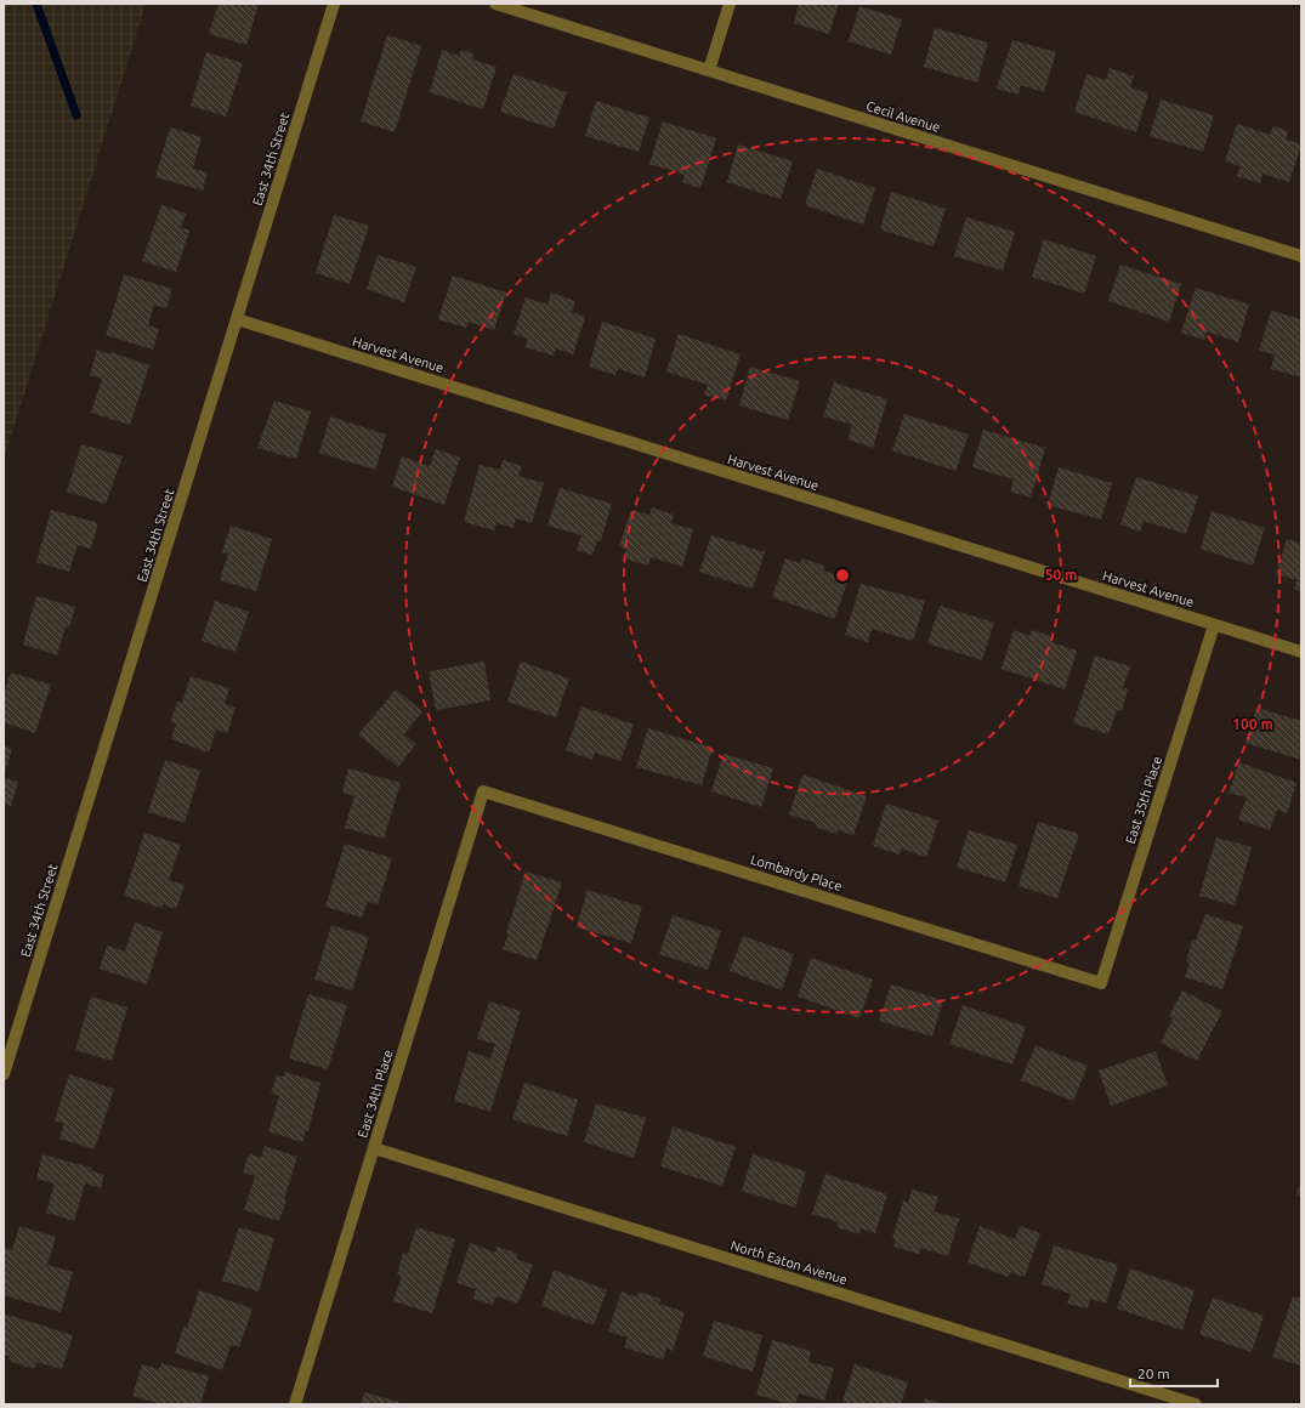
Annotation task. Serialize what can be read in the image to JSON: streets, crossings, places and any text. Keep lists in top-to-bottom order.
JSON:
{
  "streets": {
    "street": [
      "Cecil Avenue",
      "East 34th Street",
      "Harvest Avenue",
      "East 35th Place",
      "Lombardy Place",
      "East 34th Place",
      "North Eaton Avenue"
    ]
  },
  "crossings": [
    ["East 34th Street", "Harvest Avenue"],
    ["Harvest Avenue", "East 35th Place"],
    ["East 35th Place", "Lombardy Place"],
    ["Lombardy Place", "East 34th Place"],
    ["East 34th Place", "North Eaton Avenue"]
  ],
  "scale_bar": "20 m",
  "rings": ["50 m", "100 m"]
}
